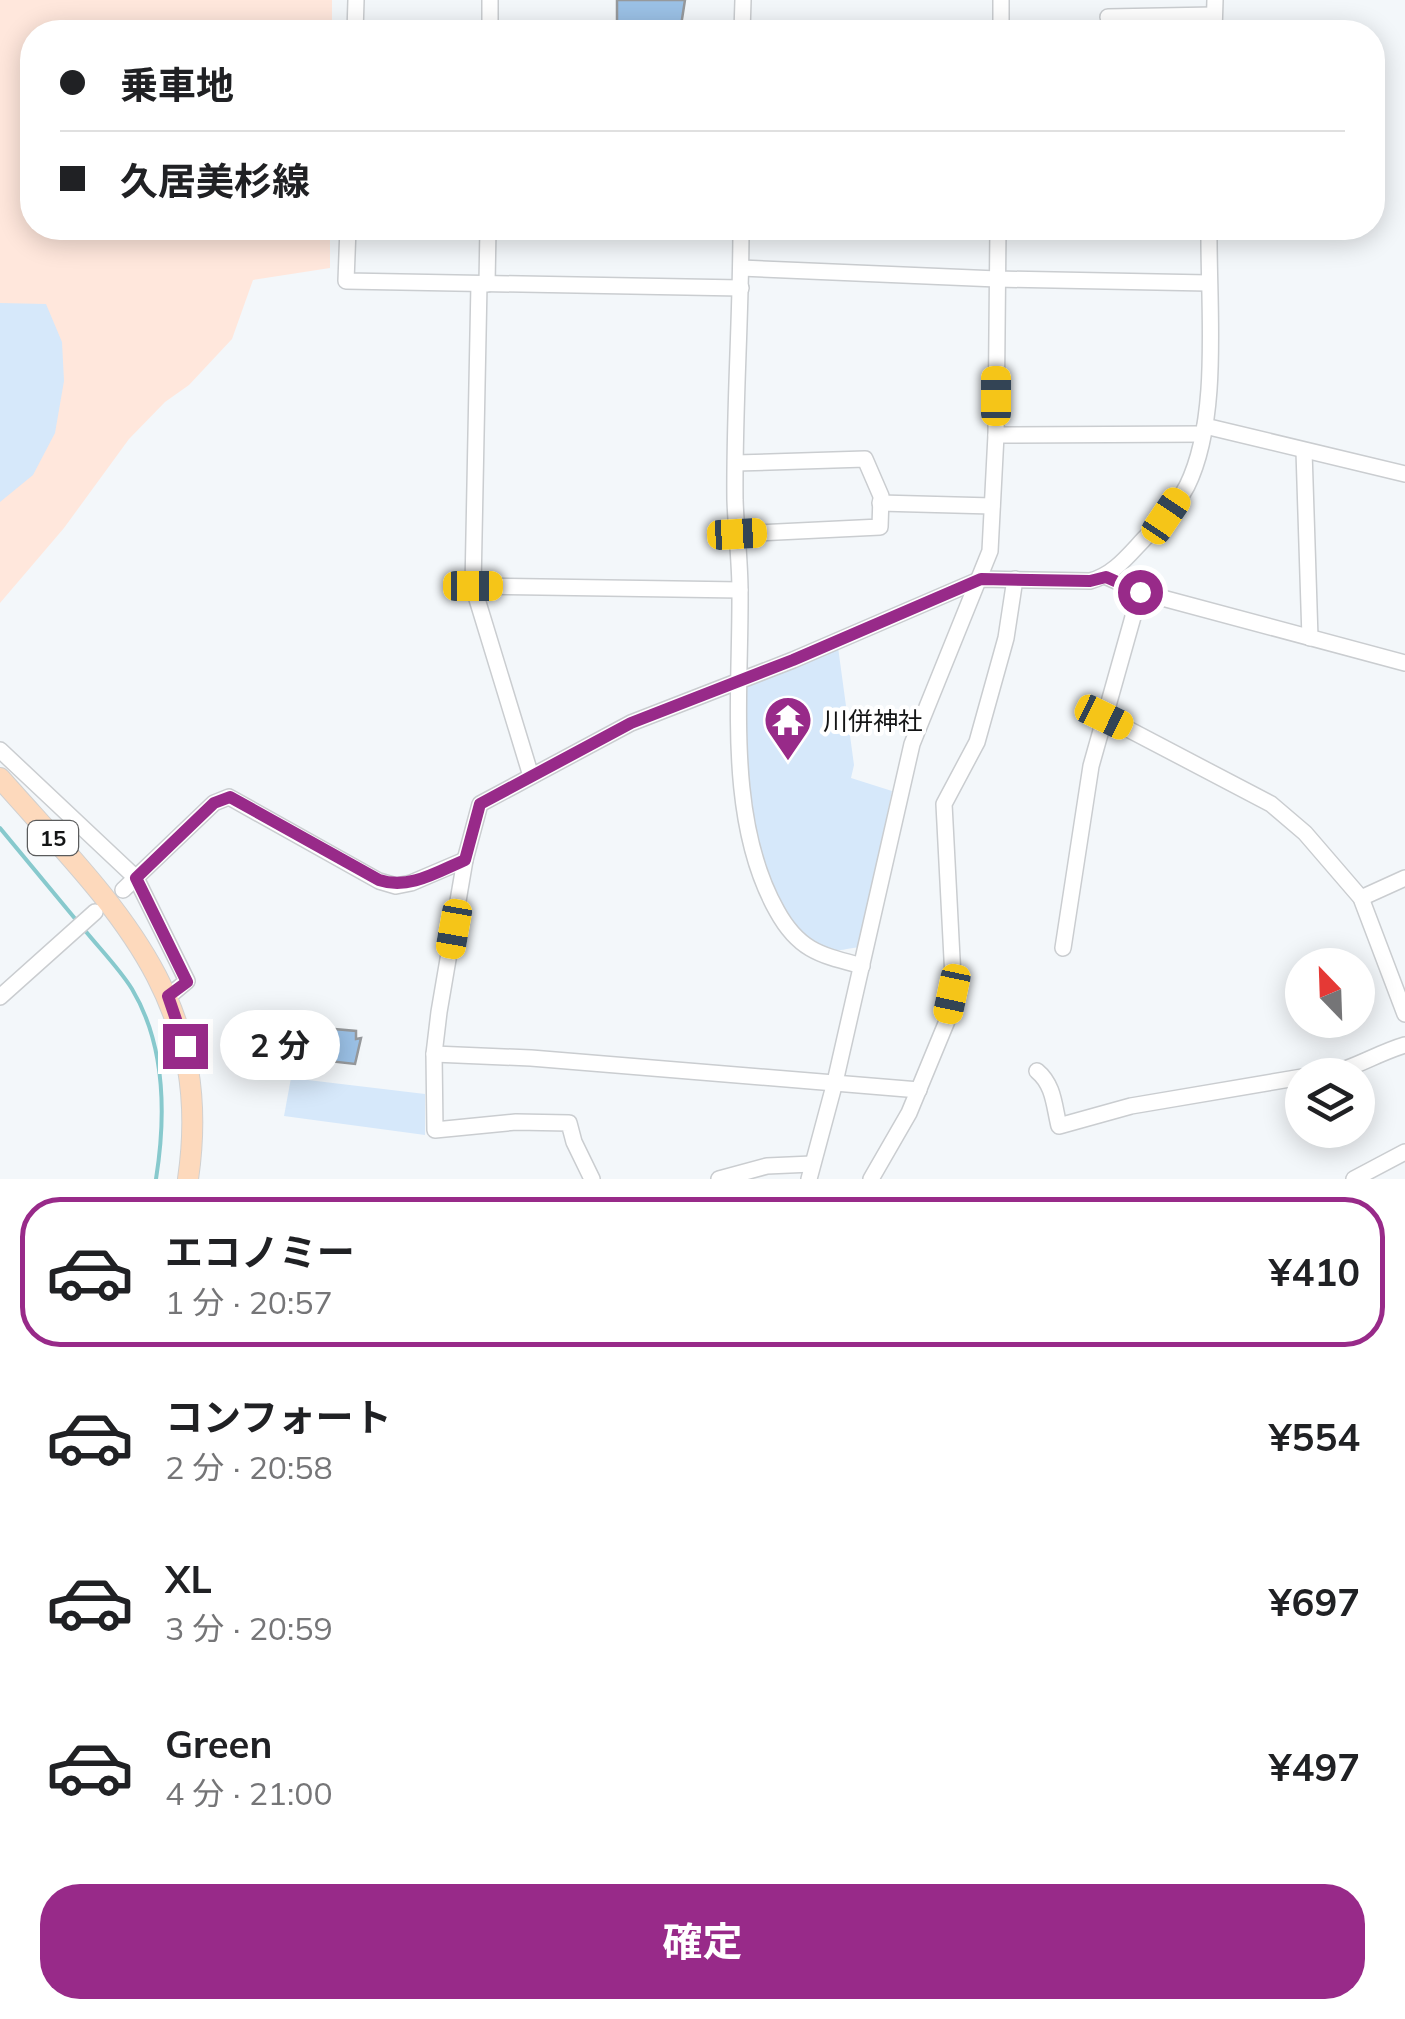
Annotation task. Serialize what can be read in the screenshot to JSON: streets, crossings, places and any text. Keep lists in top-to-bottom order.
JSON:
{
  "streets": {
    "main road": ["15"]
  },
  "places": {
    "temple": ["川併神社"]
  },
  "north": "top left",
  "page": {
    "banner": ["乗車地", "久居美杉線"],
    "bubble": "2 分",
    "list": [
      {
        "name": "エコノミー",
        "note": "1 分 · 20:57",
        "value": "¥410"
      },
      {
        "name": "コンフォート",
        "note": "2 分 · 20:58",
        "value": "¥554"
      },
      {
        "name": "XL",
        "note": "3 分 · 20:59",
        "value": "¥697"
      },
      {
        "name": "Green",
        "note": "4 分 · 21:00",
        "value": "¥497"
      }
    ],
    "buttons": "確定"
  }
}
